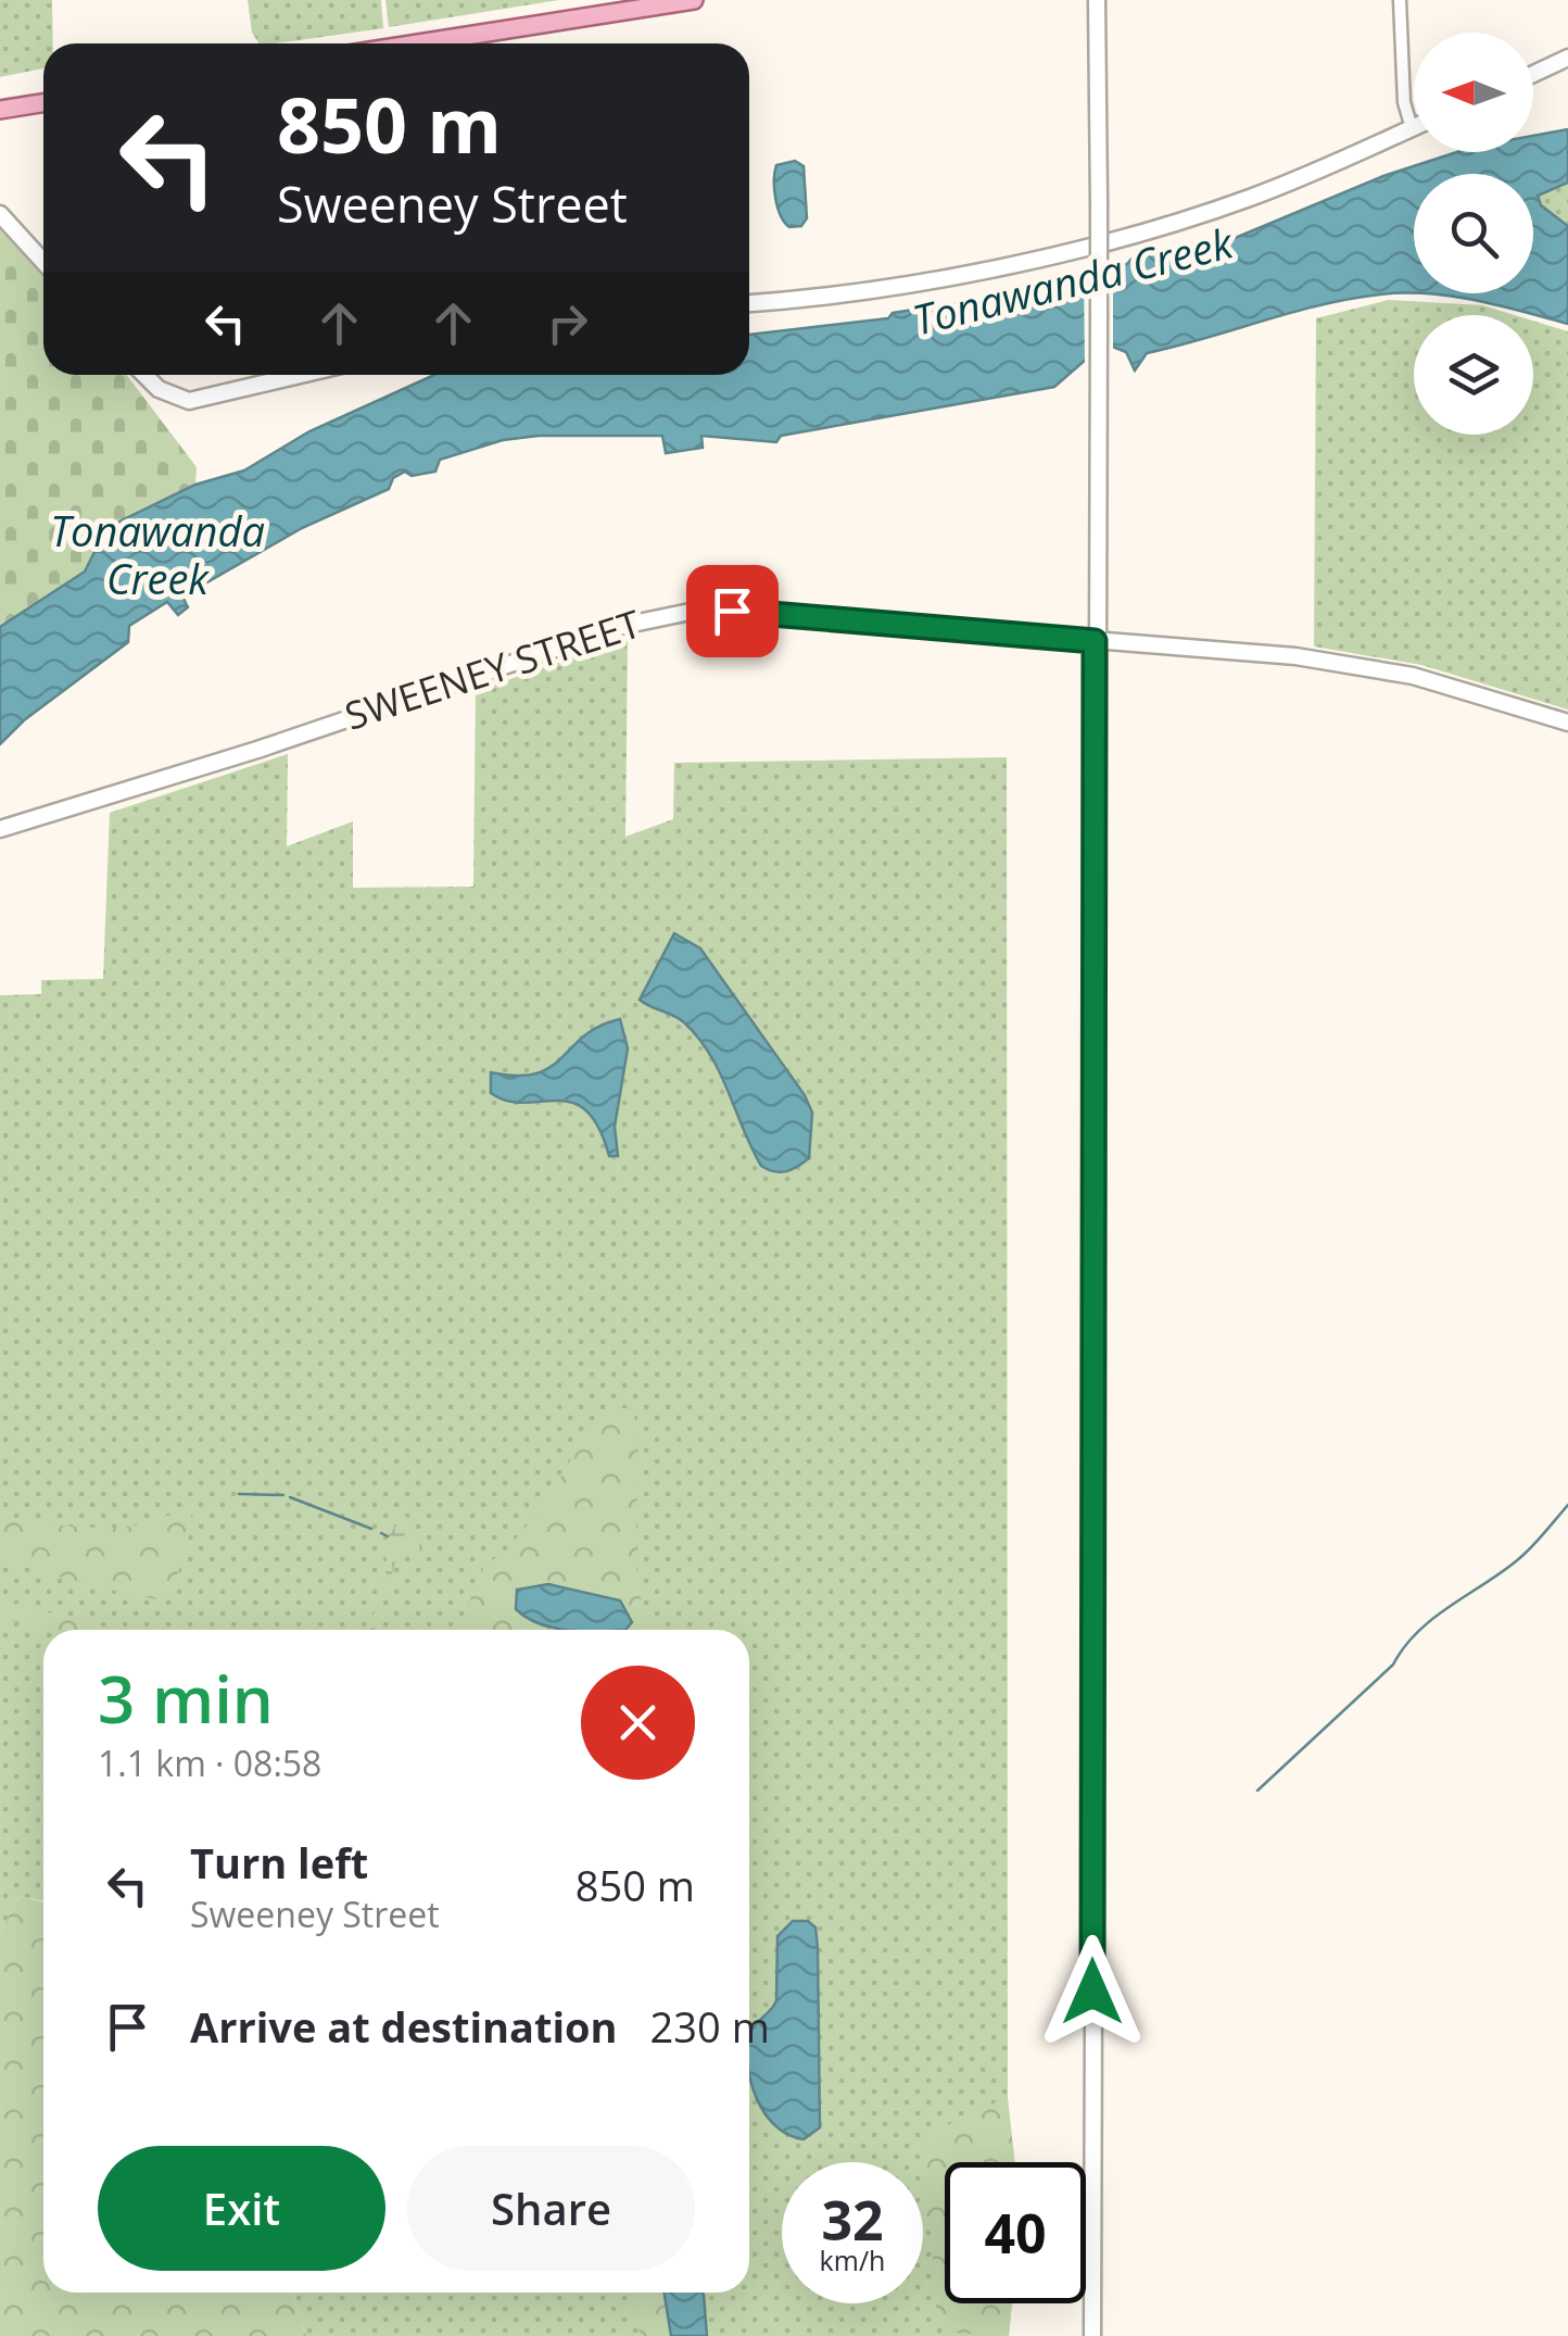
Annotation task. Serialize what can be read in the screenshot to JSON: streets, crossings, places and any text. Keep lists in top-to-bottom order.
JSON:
{
  "streets": {
    "street": ["SWEENEY STREET"]
  },
  "water": ["Tonawanda Creek"],
  "north": "left",
  "page": {
    "turn": ["850 m", "Sweeney Street"],
    "heading": ["3 min", "1.1 km · 08:58"],
    "list": [
      {
        "name": "Turn left",
        "note": "Sweeney Street",
        "value": "850 m"
      },
      {
        "name": "Arrive at destination",
        "value": "230 m"
      }
    ],
    "buttons": ["Exit", "Share"],
    "speed": "32 km/h",
    "limit": "40"
  }
}
